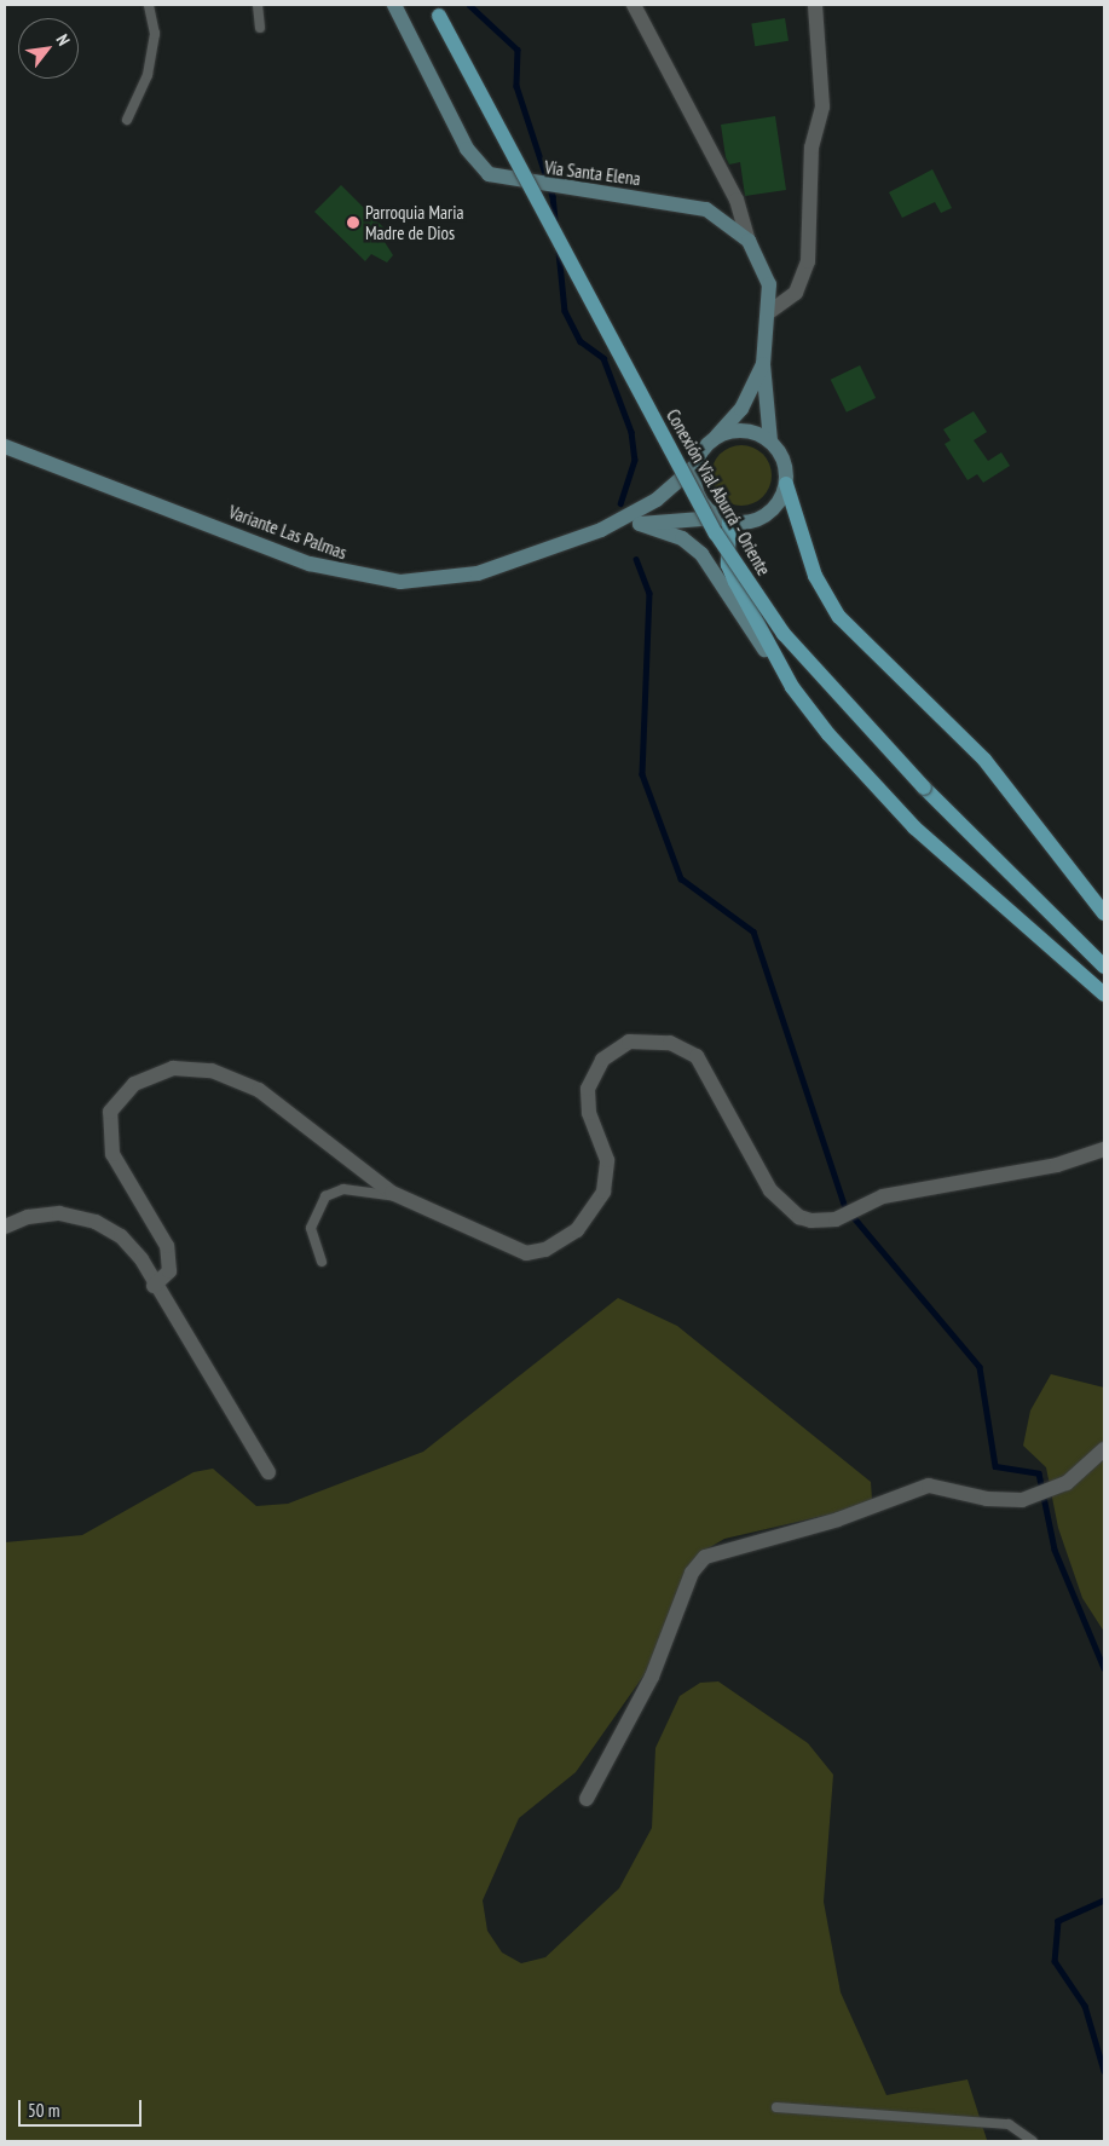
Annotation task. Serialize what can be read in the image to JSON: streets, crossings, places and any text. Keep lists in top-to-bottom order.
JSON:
{
  "streets": {
    "main road": ["Vía Santa Elena", "Conexión Vial Aburrá - Oriente", "Variante Las Palmas"]
  },
  "crossings": [
    ["Vía Santa Elena", "Variante Las Palmas"]
  ],
  "places": ["Parroquia Maria Madre de Dios"],
  "scale_bar": "50 m",
  "north": "top right"
}
